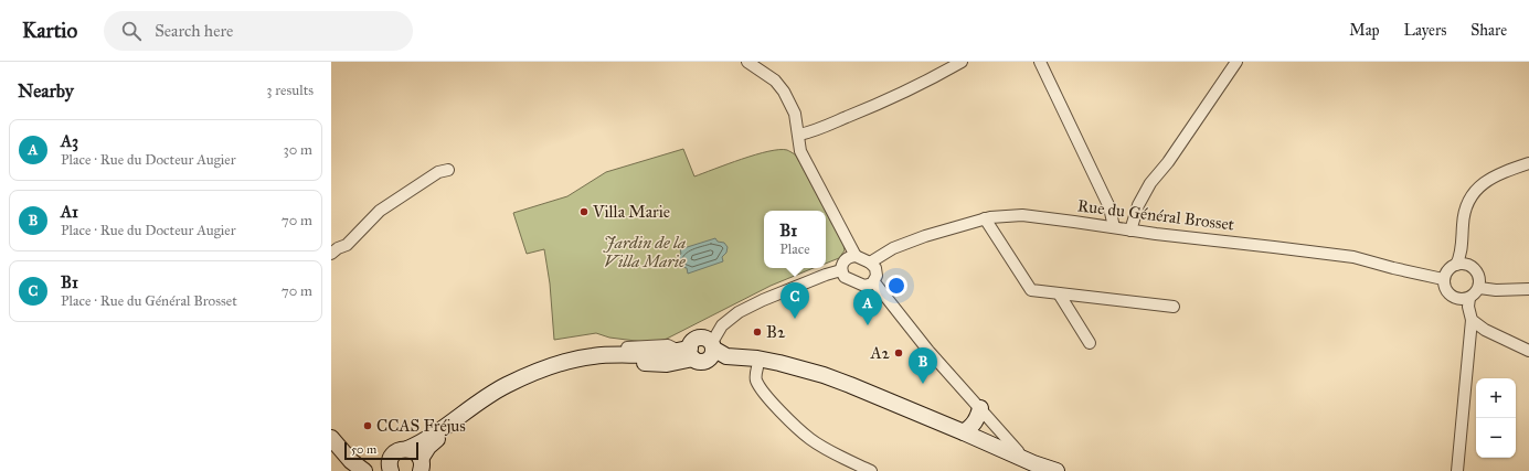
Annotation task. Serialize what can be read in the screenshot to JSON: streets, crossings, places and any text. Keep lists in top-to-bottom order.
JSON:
{
  "streets": {
    "street": ["Rue du Général Brosset"]
  },
  "parks": ["Jardin de la Villa Marie"],
  "places": [
    "Villa Marie",
    "B2",
    "A2",
    "CCAS Fréjus"
  ],
  "scale_bar": "50 m",
  "page": {
    "header": "Kartio",
    "search": "Search here",
    "nav": ["Map", "Layers", "Share"],
    "heading": ["Nearby", "3 results"],
    "list": [
      {
        "mark": "A",
        "name": "A3",
        "note": "Place · Rue du Docteur Augier",
        "value": "30 m"
      },
      {
        "mark": "B",
        "name": "A1",
        "note": "Place · Rue du Docteur Augier",
        "value": "70 m"
      },
      {
        "mark": "C",
        "name": "B1",
        "note": "Place · Rue du Général Brosset",
        "value": "70 m"
      }
    ],
    "popup": ["B1", "Place"],
    "pins": ["C", "A", "B"],
    "map_buttons": ["+", "−"],
    "scale": "50 m"
  }
}
